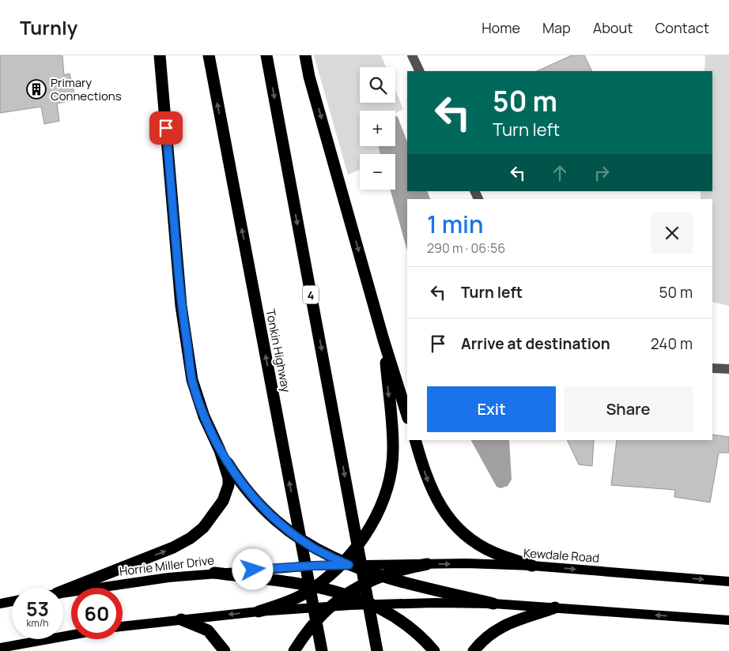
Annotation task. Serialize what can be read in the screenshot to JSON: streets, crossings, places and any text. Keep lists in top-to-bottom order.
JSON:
{
  "streets": {
    "highway": ["4", "Tonkin Highway"],
    "main road": ["Kewdale Road", "Horrie Miller Drive"]
  },
  "places": {
    "building": ["Primary Connections"]
  },
  "page": {
    "header": "Turnly",
    "nav": [
      "Home",
      "Map",
      "About",
      "Contact"
    ],
    "map_buttons": ["+", "−"],
    "turn": ["50 m", "Turn left"],
    "heading": ["1 min", "290 m · 06:56"],
    "list": [
      {
        "name": "Turn left",
        "value": "50 m"
      },
      {
        "name": "Arrive at destination",
        "value": "240 m"
      }
    ],
    "buttons": ["Exit", "Share"],
    "speed": "53 km/h",
    "limit": "60"
  }
}
